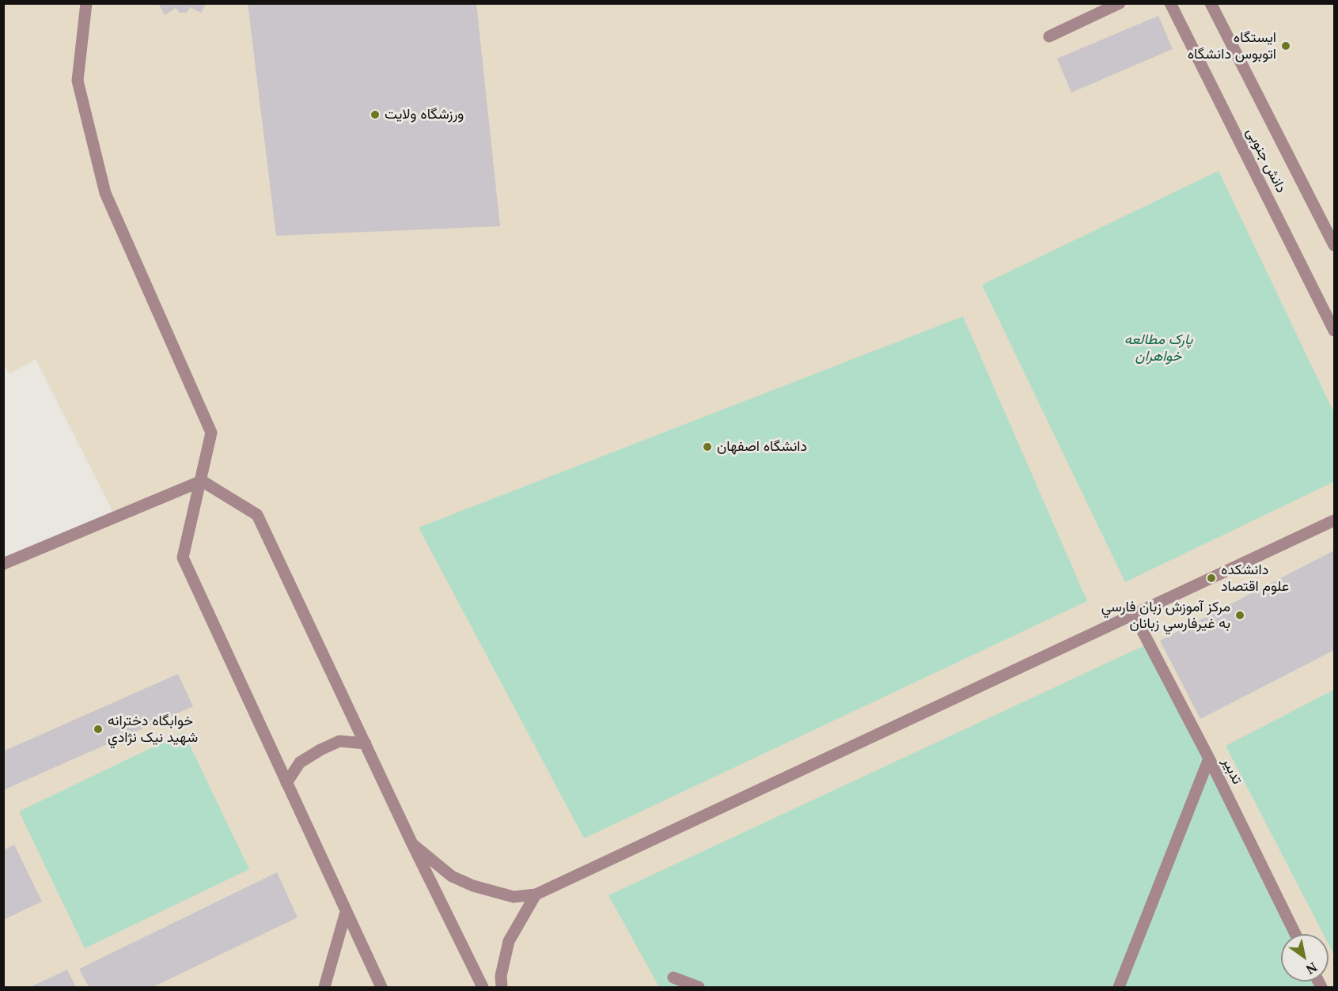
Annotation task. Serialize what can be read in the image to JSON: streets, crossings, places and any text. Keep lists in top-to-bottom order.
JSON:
{
  "streets": {
    "street": ["دانش جنوبی", "تدبیر"]
  },
  "parks": ["پارک مطالعه خواهران"],
  "places": [
    "ایستگاه اتوبوس دانشگاه",
    "ورزشگاه ولایت",
    "دانشگاه اصفهان",
    "دانشکده علوم اقتصاد",
    "مرکز آموزش زبان فارسي به غيرفارسي زبانان",
    "خوابگاه دخترانه شهيد نيک نژادي"
  ],
  "north": "bottom right"
}
